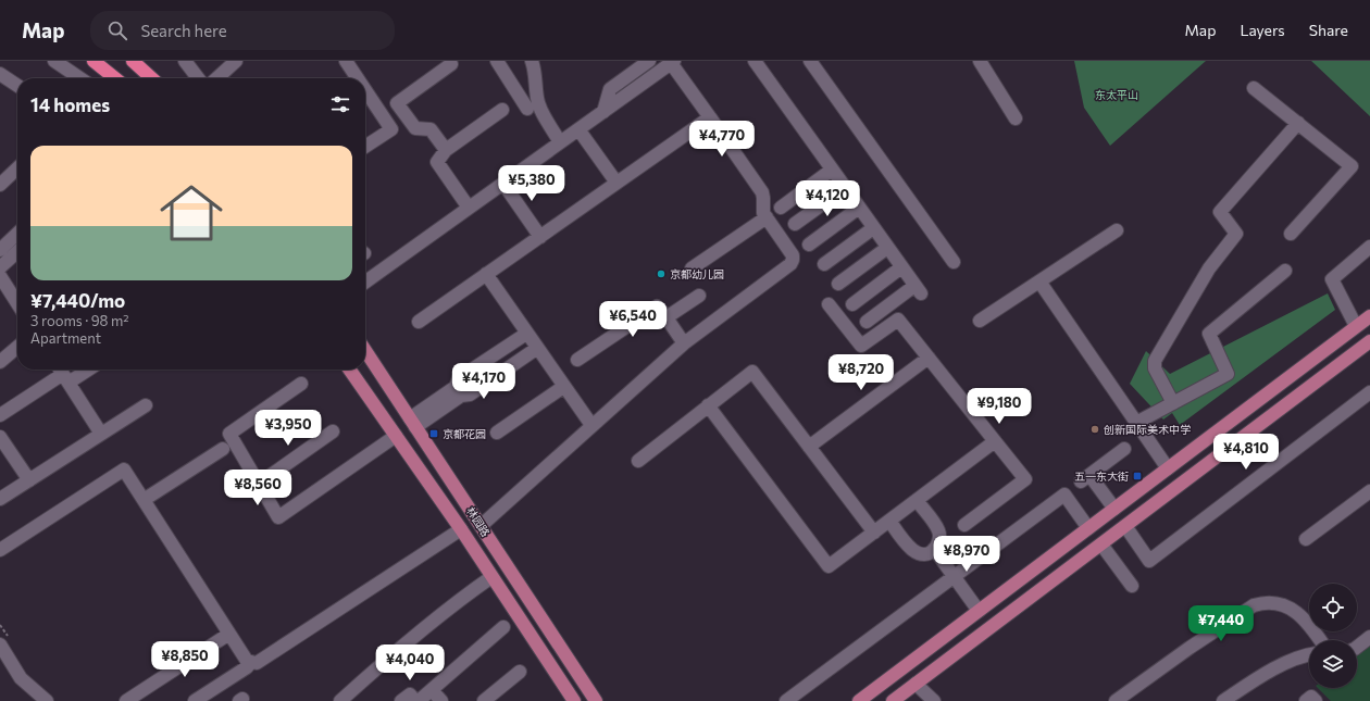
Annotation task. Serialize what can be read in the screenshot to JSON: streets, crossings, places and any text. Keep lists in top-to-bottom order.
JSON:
{
  "streets": {
    "main road": ["林园路"]
  },
  "parks": ["东太平山"],
  "places": {
    "other": ["京都幼儿园", "创新国际美术中学"],
    "transit": ["京都花园", "五一东大街"]
  },
  "page": {
    "header": "Map",
    "search": "Search here",
    "nav": ["Map", "Layers", "Share"],
    "heading": "14 homes",
    "price": [
      "¥4,770",
      "¥5,380",
      "¥4,120",
      "¥6,540",
      "¥8,720",
      "¥4,170",
      "¥9,180",
      "¥3,950",
      "¥4,810",
      "¥8,560",
      "¥8,970",
      "¥7,440",
      "¥8,850",
      "¥4,040"
    ],
    "list": [
      {
        "name": "¥7,440/mo",
        "note": "3 rooms · 98 m² · Apartment"
      }
    ]
  }
}
